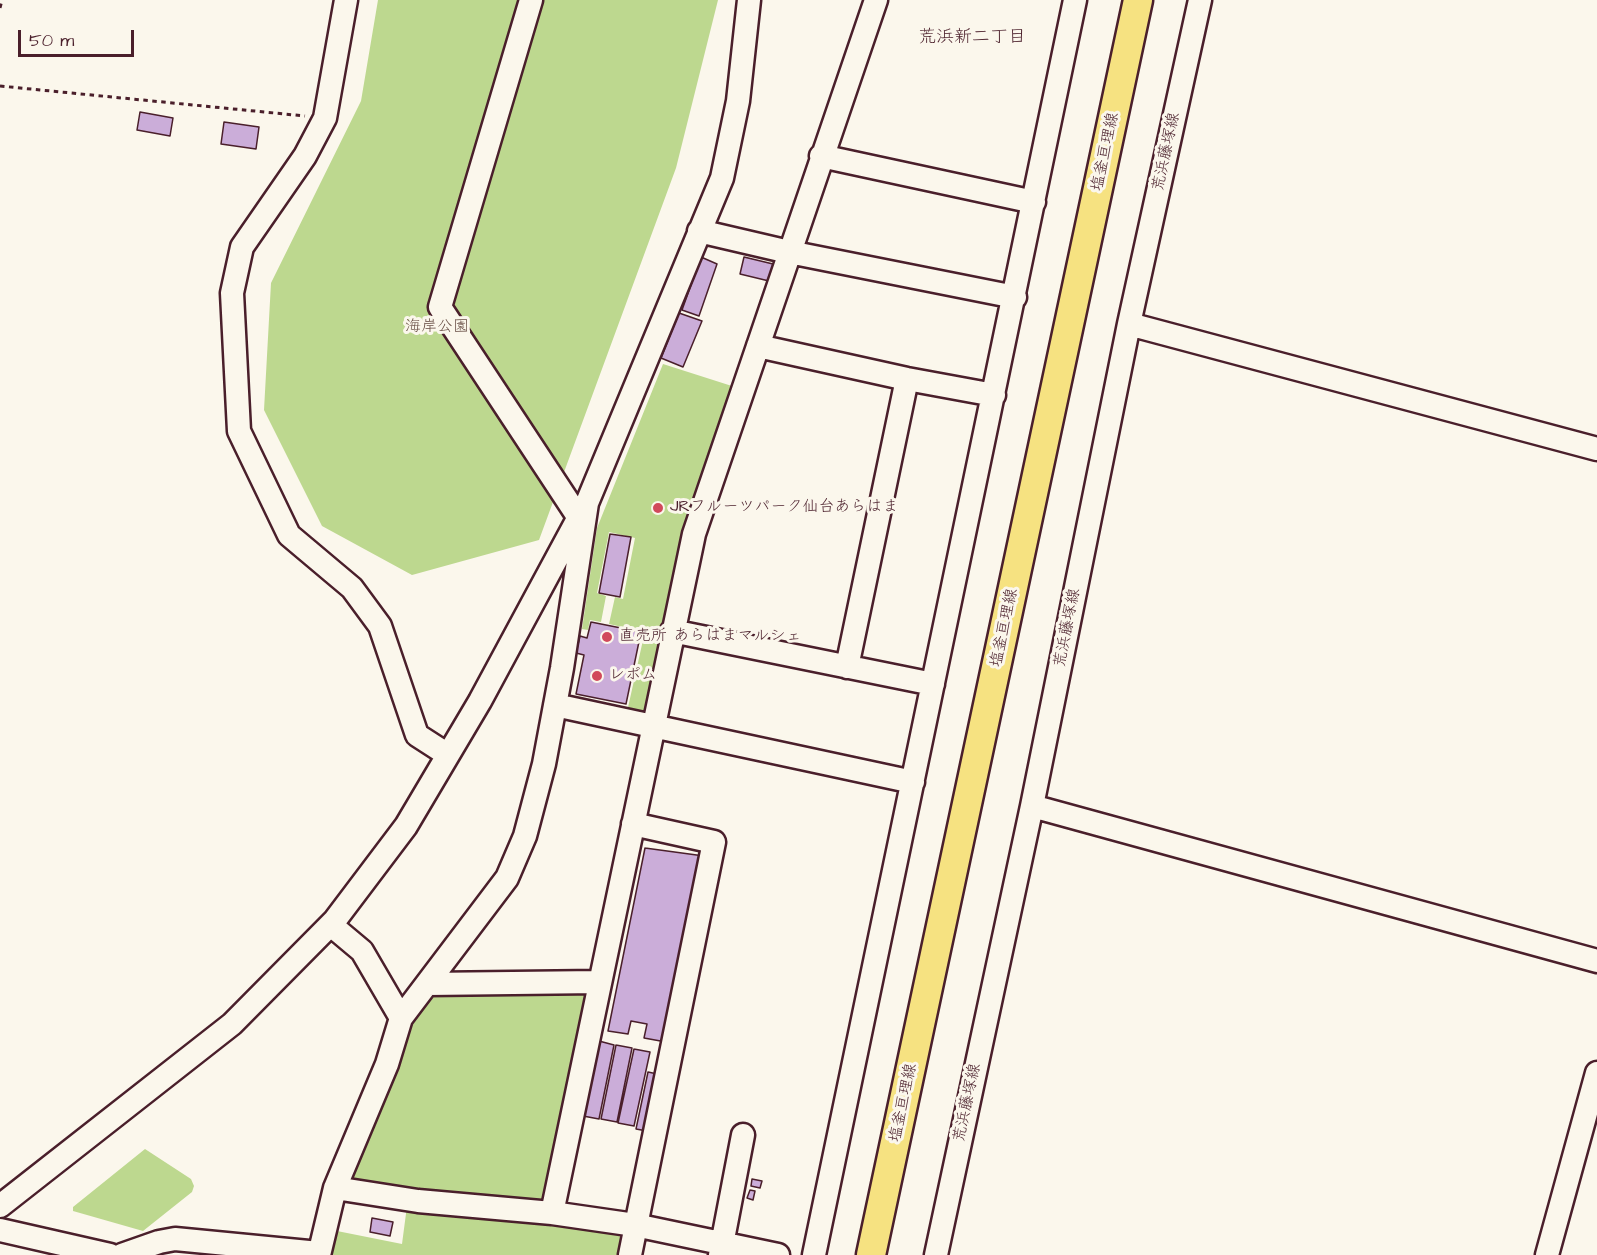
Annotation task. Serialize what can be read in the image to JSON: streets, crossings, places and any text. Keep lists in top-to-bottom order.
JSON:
{
  "streets": {
    "main road": ["塩釜亘理線"],
    "street": ["荒浜藤塚線"]
  },
  "districts": ["荒浜新二丁目"],
  "parks": ["海岸公園"],
  "places": ["JRフルーツパーク仙台あらはま", "直売所 あらはまマルシェ", "レポム"],
  "scale_bar": "50 m"
}
